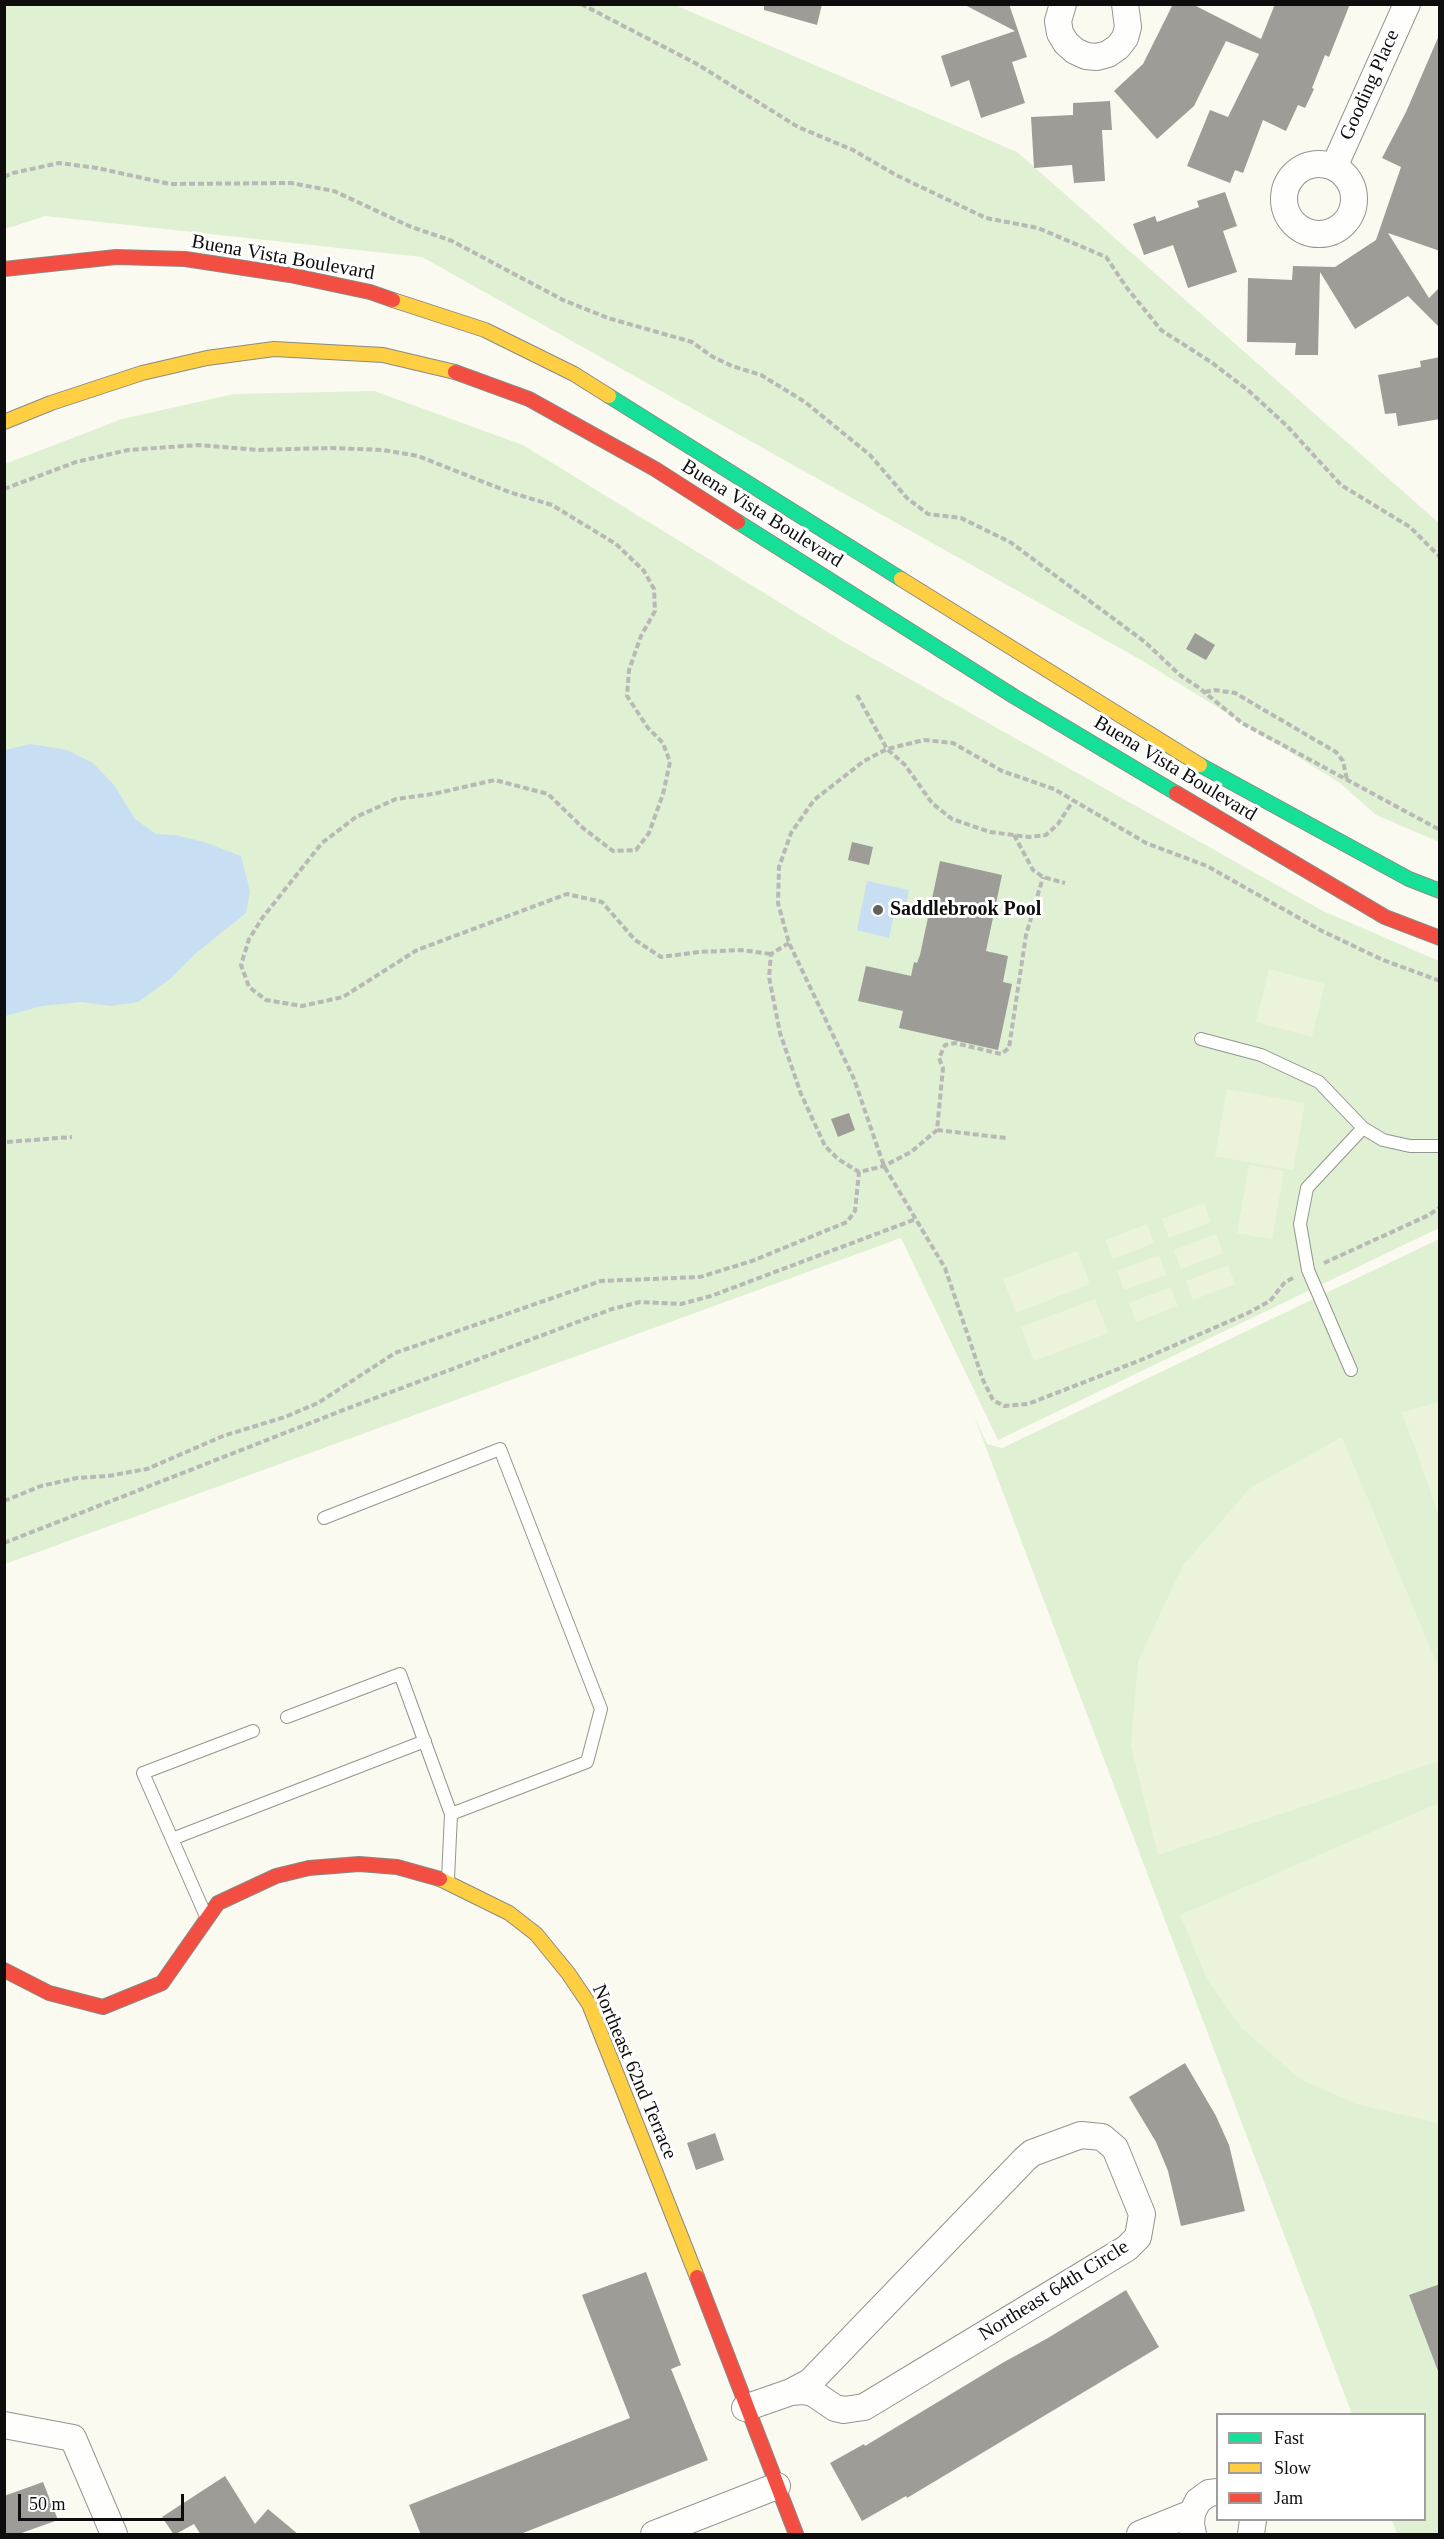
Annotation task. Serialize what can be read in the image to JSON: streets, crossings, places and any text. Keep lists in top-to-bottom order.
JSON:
{
  "streets": {
    "main road": ["Buena Vista Boulevard", "Northeast 62nd Terrace"],
    "street": ["Gooding Place", "Northeast 64th Circle"]
  },
  "crossings": [
    ["Northeast 62nd Terrace", "Northeast 64th Circle"]
  ],
  "places": ["Saddlebrook Pool"],
  "legend": ["Fast", "Slow", "Jam"],
  "scale_bar": "50 m"
}
